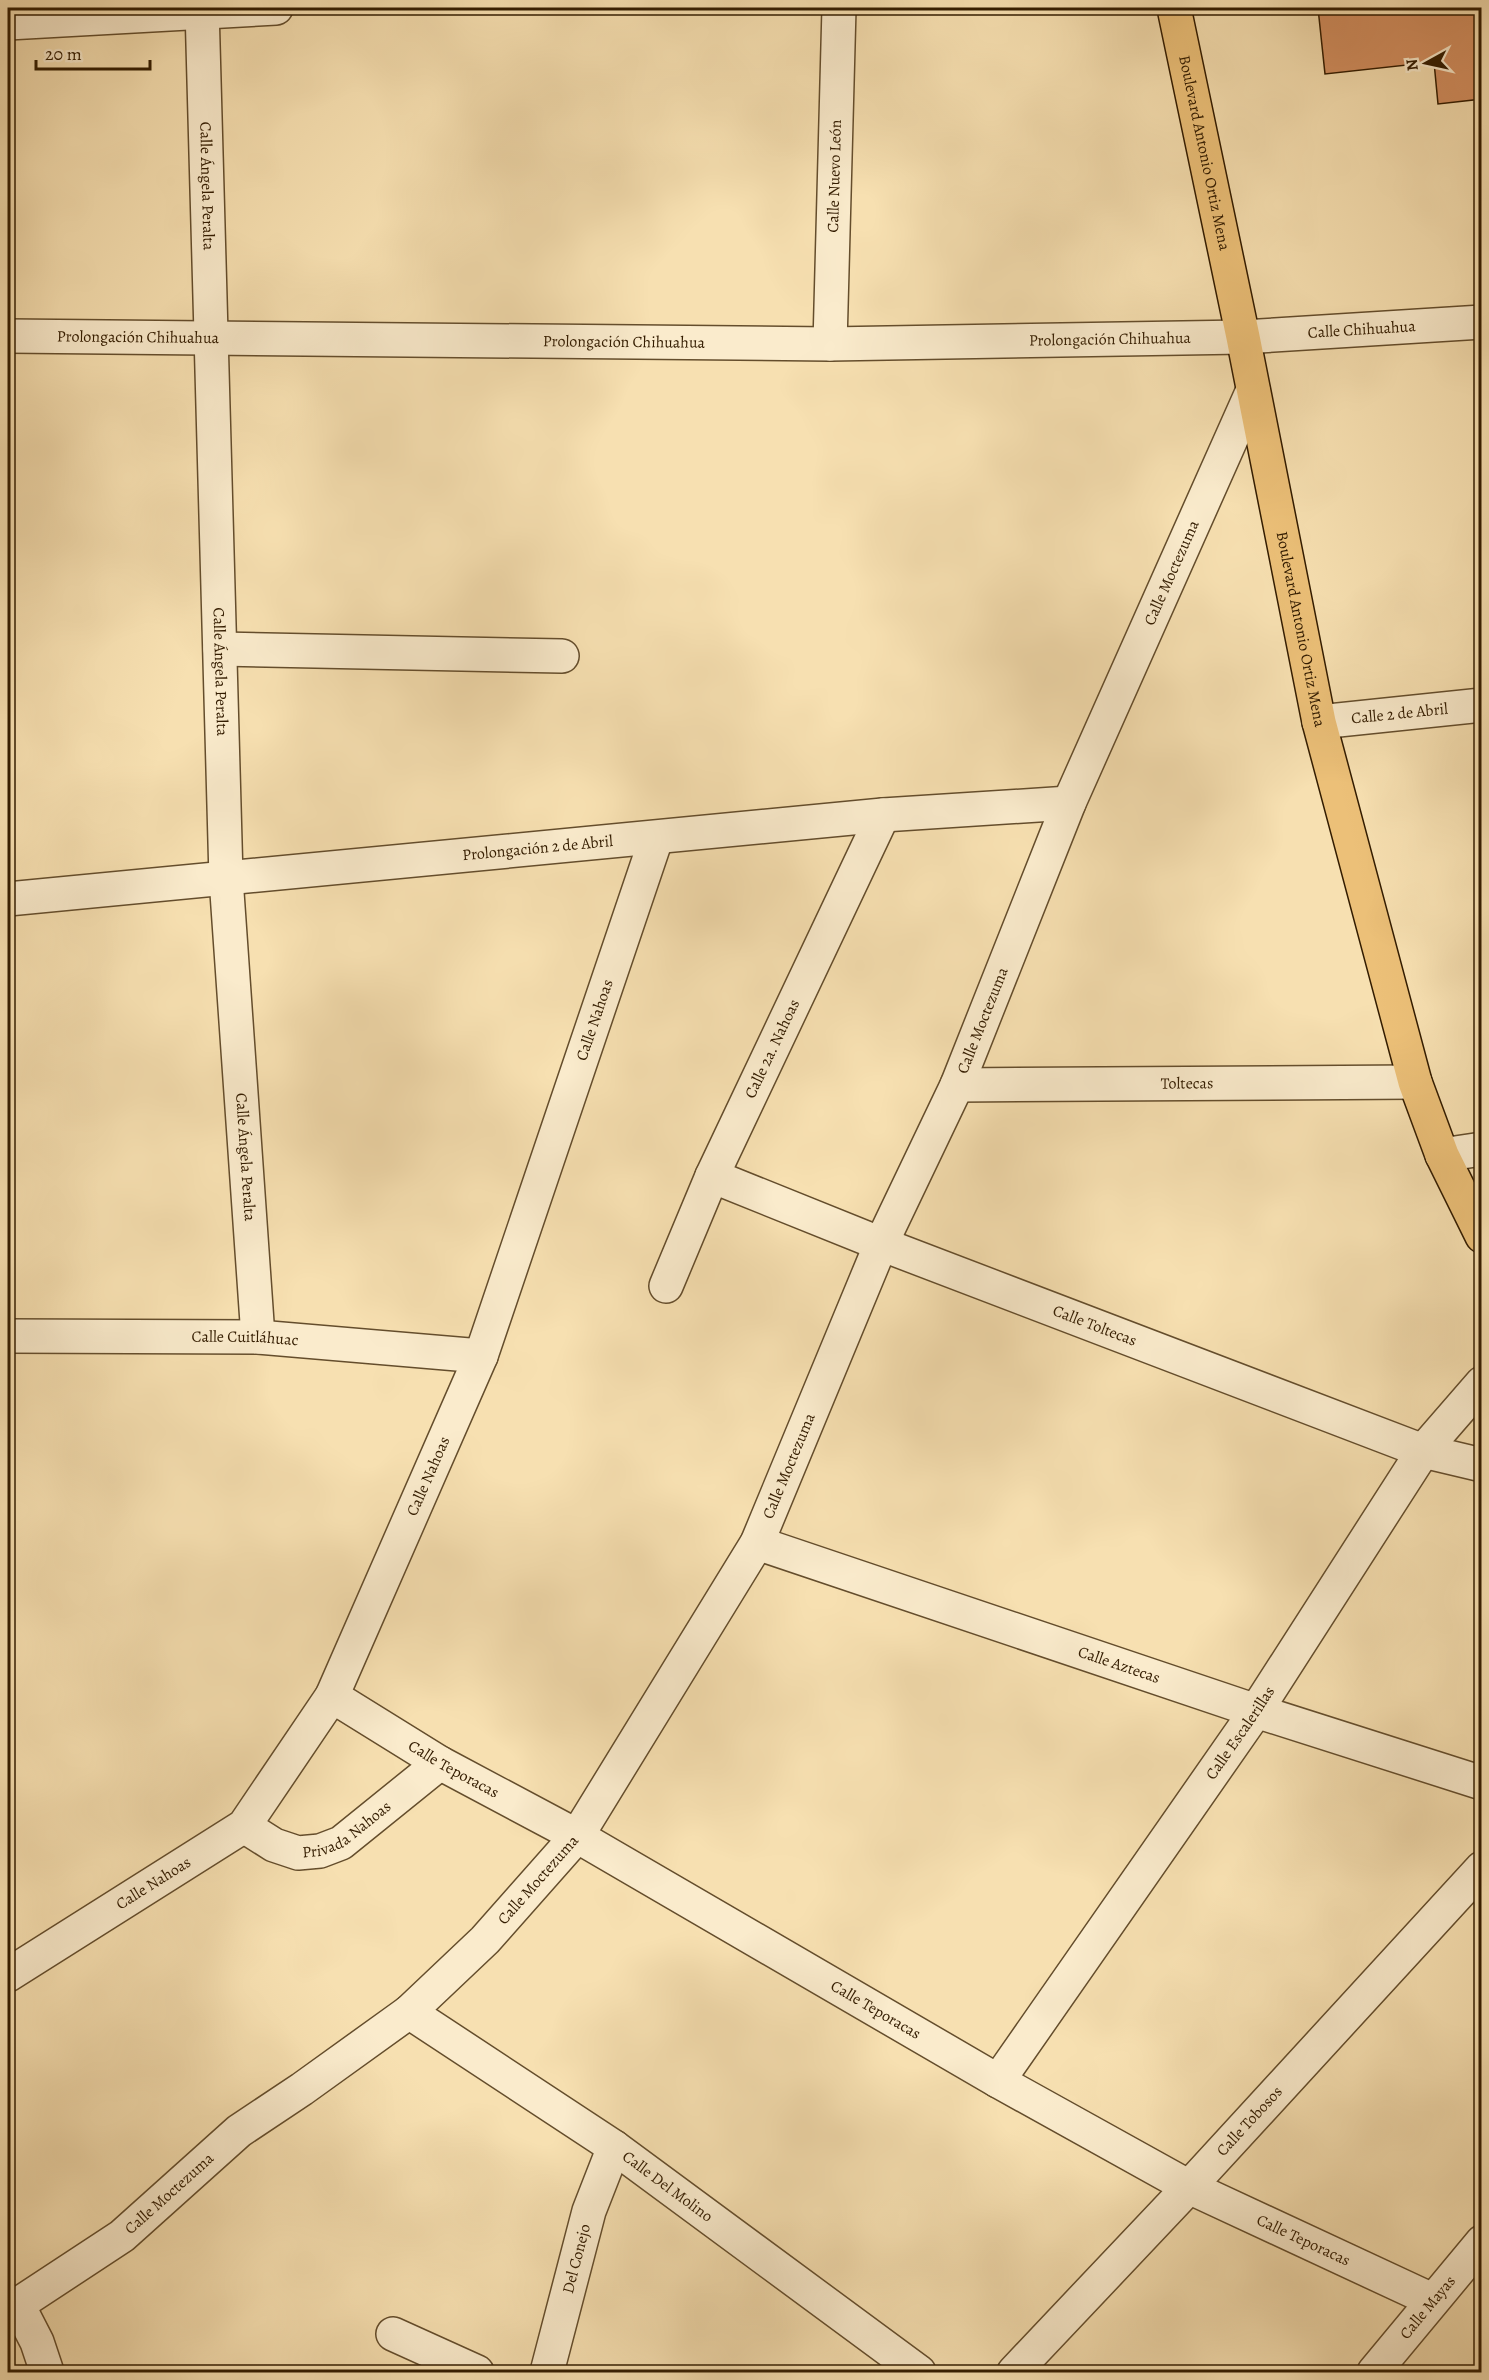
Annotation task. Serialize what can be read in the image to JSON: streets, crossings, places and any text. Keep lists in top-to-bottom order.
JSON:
{
  "streets": {
    "main road": ["Boulevard Antonio Ortiz Mena"],
    "street": [
      "Calle Nuevo León",
      "Calle Ángela Peralta",
      "Calle Chihuahua",
      "Prolongación Chihuahua",
      "Calle Moctezuma",
      "Calle 2 de Abril",
      "Prolongación 2 de Abril",
      "Calle Nahoas",
      "Calle 2a. Nahoas",
      "Toltecas",
      "Calle Toltecas",
      "Calle Cuitláhuac",
      "Calle Aztecas",
      "Calle Escalerillas",
      "Calle Teporacas",
      "Privada Nahoas",
      "Calle Tobosos",
      "Calle Del Molino",
      "Del Conejo",
      "Calle Mayas"
    ]
  },
  "crossings": [
    ["Boulevard Antonio Ortiz Mena", "Calle Chihuahua"],
    ["Boulevard Antonio Ortiz Mena", "Prolongación Chihuahua"],
    ["Boulevard Antonio Ortiz Mena", "Calle Moctezuma"],
    ["Boulevard Antonio Ortiz Mena", "Calle 2 de Abril"],
    ["Boulevard Antonio Ortiz Mena", "Toltecas"],
    ["Calle Nuevo León", "Prolongación Chihuahua"],
    ["Calle Ángela Peralta", "Prolongación Chihuahua"],
    ["Calle Ángela Peralta", "Prolongación 2 de Abril"],
    ["Calle Ángela Peralta", "Calle Cuitláhuac"],
    ["Calle Chihuahua", "Prolongación Chihuahua"],
    ["Calle Moctezuma", "Prolongación 2 de Abril"],
    ["Calle Moctezuma", "Toltecas"],
    ["Calle Moctezuma", "Calle Toltecas"],
    ["Calle Moctezuma", "Calle Aztecas"],
    ["Calle Moctezuma", "Calle Teporacas"],
    ["Calle Moctezuma", "Calle Del Molino"],
    ["Prolongación 2 de Abril", "Calle Nahoas"],
    ["Prolongación 2 de Abril", "Calle 2a. Nahoas"],
    ["Calle Nahoas", "Calle Cuitláhuac"],
    ["Calle Nahoas", "Calle Teporacas"],
    ["Calle Nahoas", "Privada Nahoas"],
    ["Calle 2a. Nahoas", "Calle Toltecas"],
    ["Calle Toltecas", "Calle Escalerillas"],
    ["Calle Aztecas", "Calle Escalerillas"],
    ["Calle Escalerillas", "Calle Teporacas"],
    ["Calle Teporacas", "Privada Nahoas"],
    ["Calle Teporacas", "Calle Tobosos"],
    ["Calle Teporacas", "Calle Mayas"],
    ["Calle Del Molino", "Del Conejo"]
  ],
  "scale_bar": "20 m",
  "north": "left"
}
